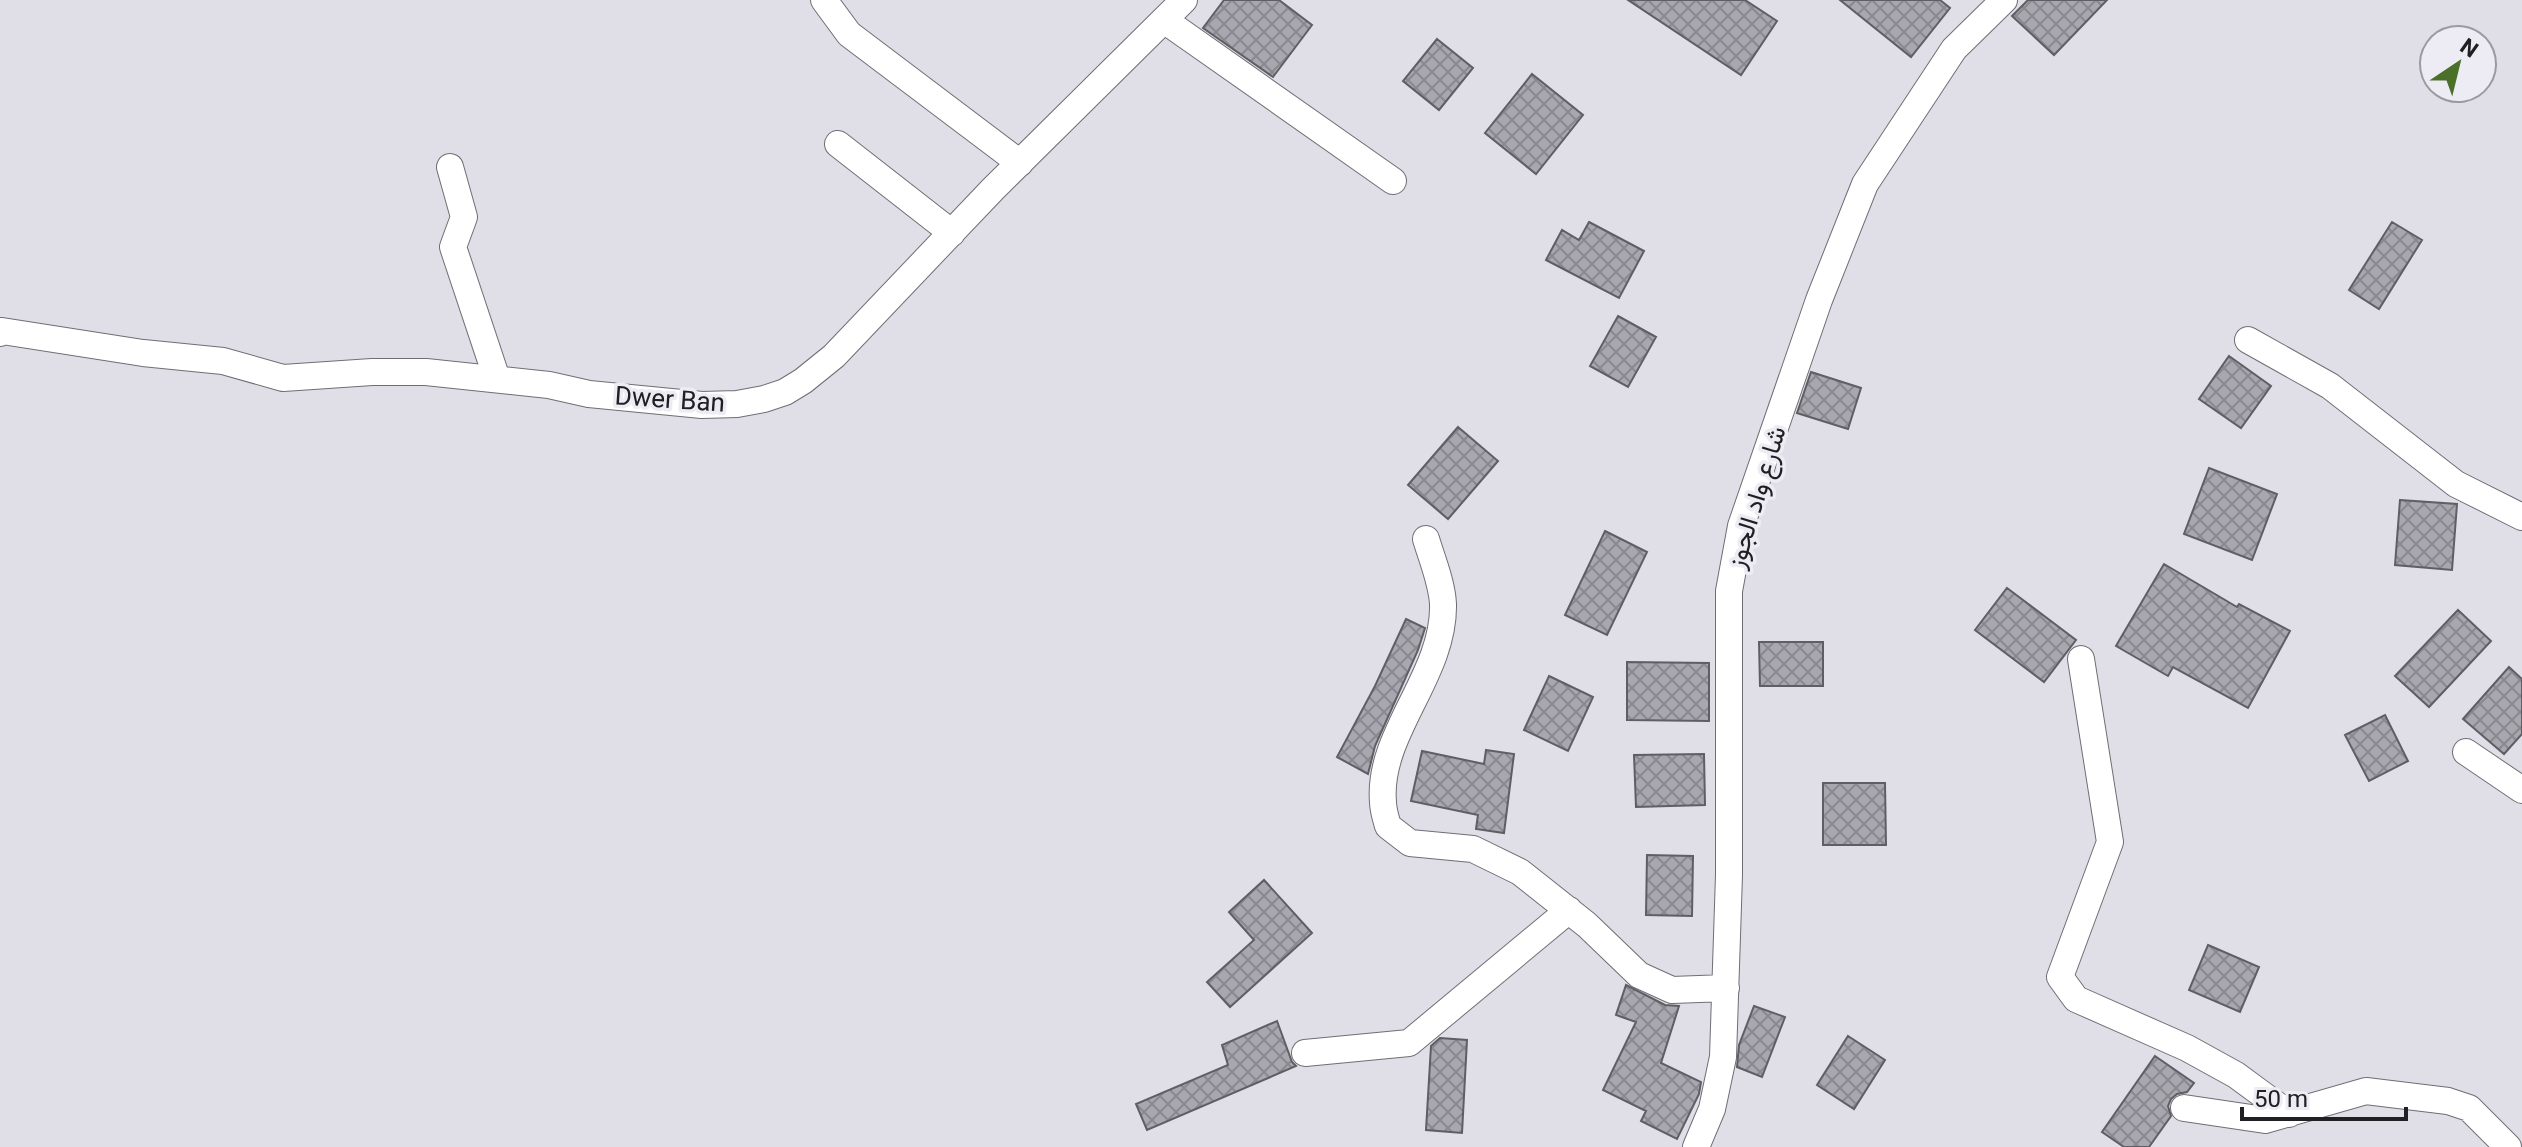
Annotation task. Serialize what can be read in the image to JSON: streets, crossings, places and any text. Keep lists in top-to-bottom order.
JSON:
{
  "streets": {
    "street": ["Dwer Ban", "شارع واد الجوز"]
  },
  "scale_bar": "50 m",
  "north": "top right"
}
